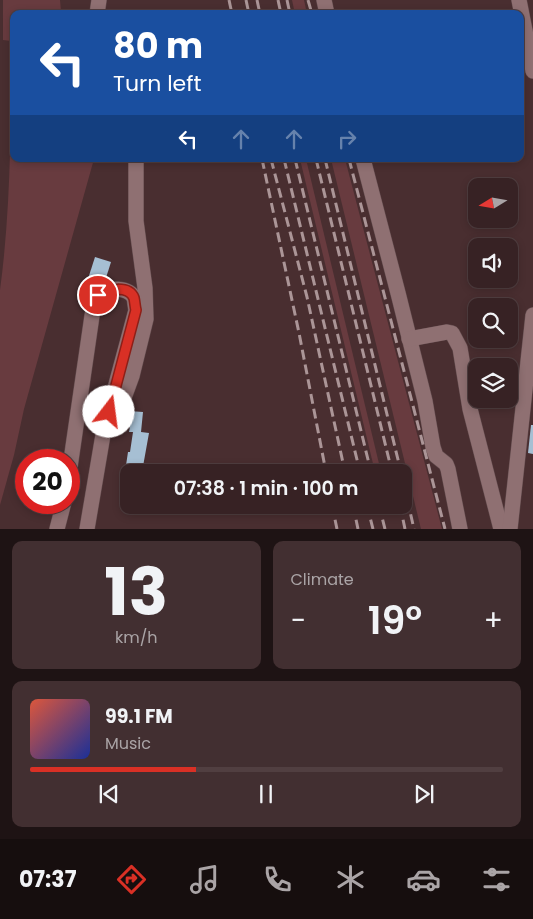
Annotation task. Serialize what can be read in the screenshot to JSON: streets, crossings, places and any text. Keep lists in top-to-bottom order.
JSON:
{
  "north": "left",
  "page": {
    "turn": ["80 m", "Turn left"],
    "limit": "20",
    "trip": "07:38 · 1 min · 100 m",
    "tile": [
      ["13", "km/h"],
      "Climate"
    ],
    "heat": ["−", "19°", "+"],
    "song": ["99.1 FM", "Music"],
    "tabs": "07:37"
  }
}
